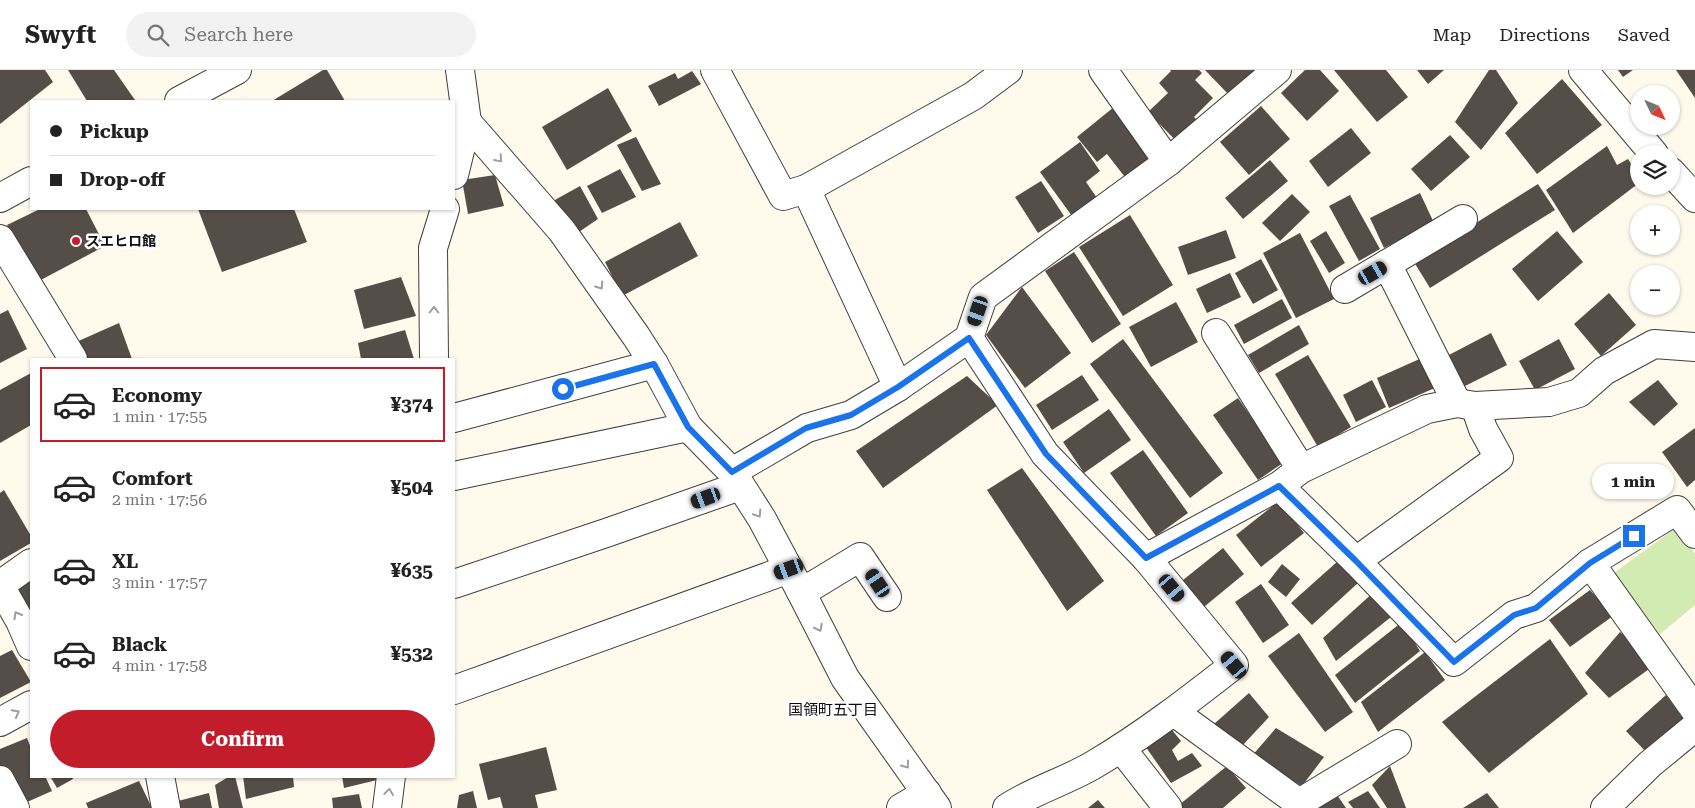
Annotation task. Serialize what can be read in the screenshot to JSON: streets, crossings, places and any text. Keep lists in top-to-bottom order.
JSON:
{
  "districts": ["国領町五丁目"],
  "places": ["スエヒロ館"],
  "north": "bottom right",
  "page": {
    "header": "Swyft",
    "search": "Search here",
    "nav": ["Map", "Directions", "Saved"],
    "map_buttons": ["+", "−"],
    "banner": ["Pickup", "Drop-off"],
    "list": [
      {
        "name": "Economy",
        "note": "1 min · 17:55",
        "value": "¥374"
      },
      {
        "name": "Comfort",
        "note": "2 min · 17:56",
        "value": "¥504"
      },
      {
        "name": "XL",
        "note": "3 min · 17:57",
        "value": "¥635"
      },
      {
        "name": "Black",
        "note": "4 min · 17:58",
        "value": "¥532"
      }
    ],
    "bubble": "1 min",
    "buttons": "Confirm"
  }
}
